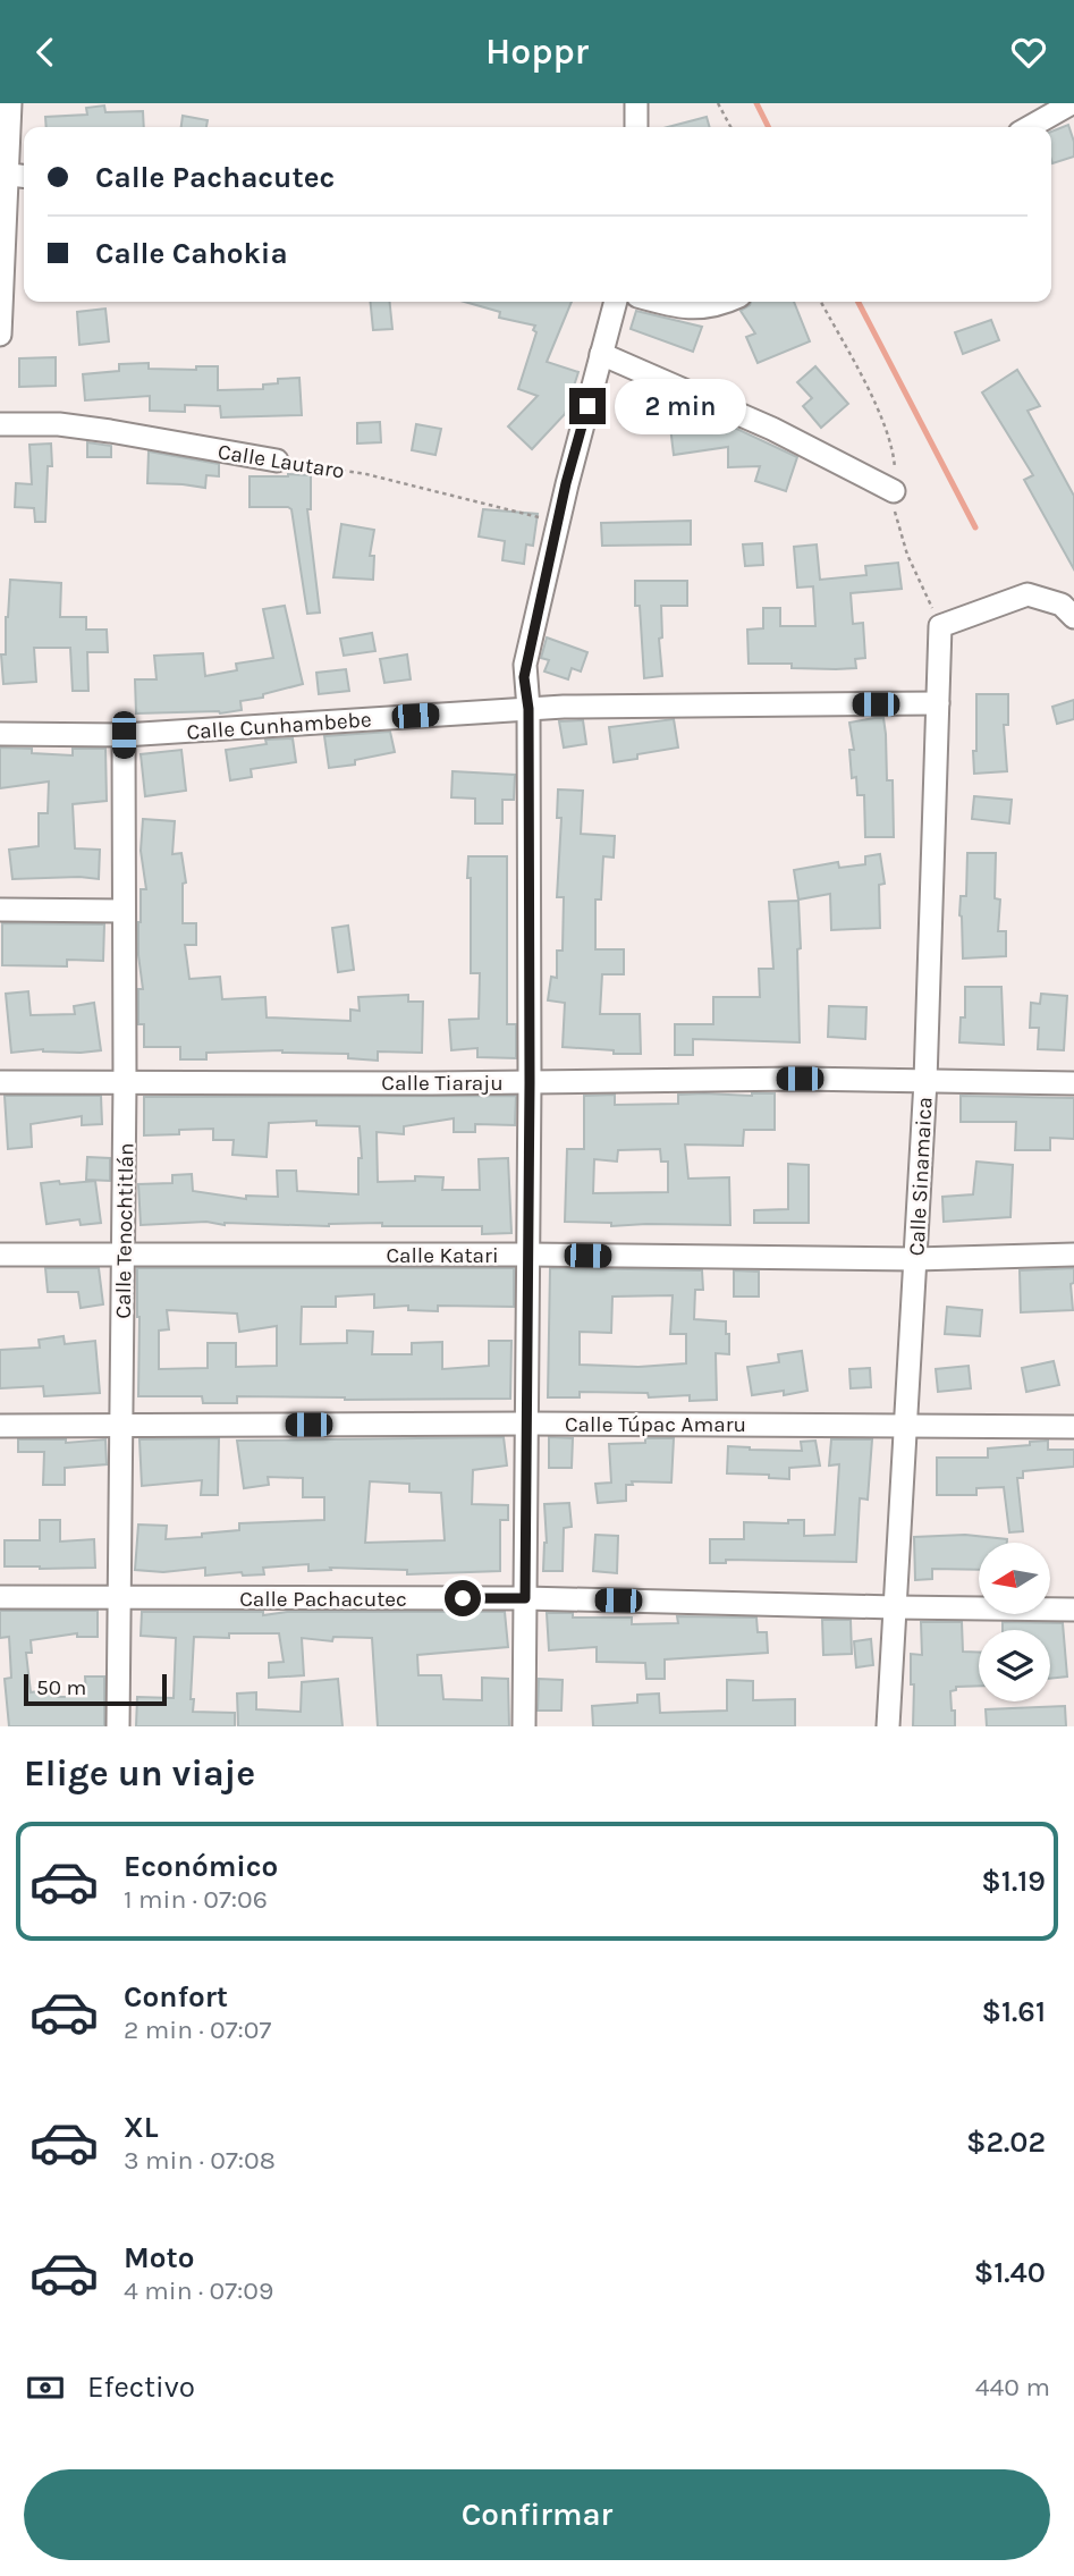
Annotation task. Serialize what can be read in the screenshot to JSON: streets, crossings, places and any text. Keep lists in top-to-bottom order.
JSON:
{
  "streets": {
    "street": [
      "Calle Lautaro",
      "Calle Cunhambebe",
      "Calle Tiaraju",
      "Calle Sinamaica",
      "Calle Tenochtitlán",
      "Calle Katari",
      "Calle Túpac Amaru",
      "Calle Pachacutec"
    ]
  },
  "crossings": [
    ["Calle Cunhambebe", "Calle Sinamaica"],
    ["Calle Cunhambebe", "Calle Tenochtitlán"],
    ["Calle Tiaraju", "Calle Sinamaica"],
    ["Calle Tiaraju", "Calle Tenochtitlán"],
    ["Calle Sinamaica", "Calle Katari"],
    ["Calle Sinamaica", "Calle Túpac Amaru"],
    ["Calle Sinamaica", "Calle Pachacutec"],
    ["Calle Tenochtitlán", "Calle Katari"],
    ["Calle Tenochtitlán", "Calle Túpac Amaru"],
    ["Calle Tenochtitlán", "Calle Pachacutec"]
  ],
  "scale_bar": "50 m",
  "north": "left",
  "page": {
    "header": "Hoppr",
    "banner": ["Calle Pachacutec", "Calle Cahokia"],
    "bubble": "2 min",
    "scale": "50 m",
    "heading": "Elige un viaje",
    "list": [
      {
        "name": "Económico",
        "note": "1 min · 07:06",
        "value": "$1.19"
      },
      {
        "name": "Confort",
        "note": "2 min · 07:07",
        "value": "$1.61"
      },
      {
        "name": "XL",
        "note": "3 min · 07:08",
        "value": "$2.02"
      },
      {
        "name": "Moto",
        "note": "4 min · 07:09",
        "value": "$1.40"
      }
    ],
    "pay": ["Efectivo", "440 m"],
    "buttons": "Confirmar"
  }
}
